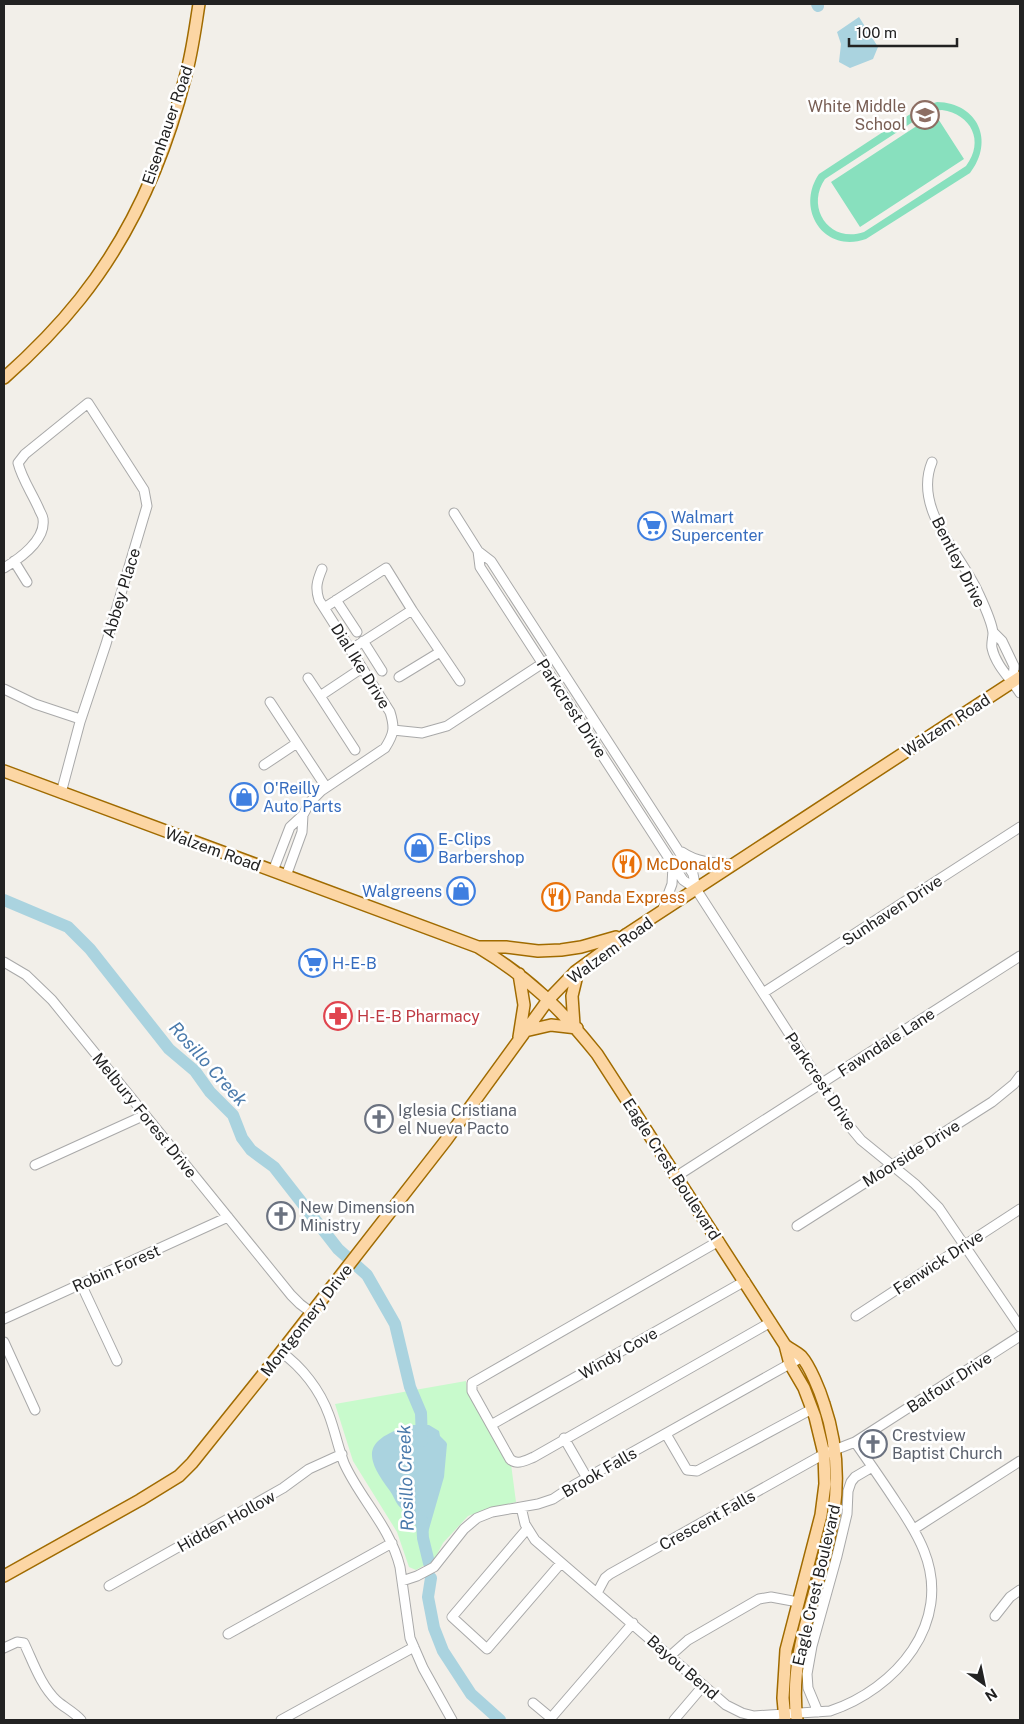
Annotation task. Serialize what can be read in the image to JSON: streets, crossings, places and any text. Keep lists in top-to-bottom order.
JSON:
{
  "streets": {
    "main road": [
      "Eisenhauer Road",
      "Walzem Road",
      "Eagle Crest Boulevard",
      "Montgomery Drive"
    ],
    "street": [
      "Bentley Drive",
      "Abbey Place",
      "Dial Ike Drive",
      "Parkcrest Drive",
      "Sunhaven Drive",
      "Fawndale Lane",
      "Melbury Forest Drive",
      "Moorside Drive",
      "Fenwick Drive",
      "Robin Forest",
      "Windy Cove",
      "Balfour Drive",
      "Brook Falls",
      "Crescent Falls",
      "Hidden Hollow",
      "Bayou Bend"
    ]
  },
  "crossings": [
    ["Bentley Drive", "Walzem Road"],
    ["Abbey Place", "Walzem Road"],
    ["Dial Ike Drive", "Walzem Road"],
    ["Parkcrest Drive", "Walzem Road"],
    ["Parkcrest Drive", "Sunhaven Drive"],
    ["Parkcrest Drive", "Fawndale Lane"],
    ["Parkcrest Drive", "Moorside Drive"],
    ["Parkcrest Drive", "Fenwick Drive"],
    ["Walzem Road", "Eagle Crest Boulevard"],
    ["Walzem Road", "Montgomery Drive"],
    ["Fawndale Lane", "Eagle Crest Boulevard"],
    ["Melbury Forest Drive", "Robin Forest"],
    ["Melbury Forest Drive", "Montgomery Drive"],
    ["Eagle Crest Boulevard", "Montgomery Drive"],
    ["Eagle Crest Boulevard", "Windy Cove"],
    ["Eagle Crest Boulevard", "Balfour Drive"],
    ["Eagle Crest Boulevard", "Brook Falls"],
    ["Eagle Crest Boulevard", "Crescent Falls"],
    ["Eagle Crest Boulevard", "Bayou Bend"],
    ["Balfour Drive", "Crescent Falls"],
    ["Balfour Drive", "Bayou Bend"],
    ["Brook Falls", "Bayou Bend"],
    ["Crescent Falls", "Bayou Bend"]
  ],
  "water": ["Rosillo Creek"],
  "places": {
    "school or university": ["White Middle School"],
    "supermarket": ["Walmart Supercenter", "H-E-B"],
    "shop": ["O'Reilly Auto Parts", "E-Clips Barbershop", "Walgreens"],
    "restaurant": ["McDonald's", "Panda Express"],
    "pharmacy": ["H-E-B Pharmacy"],
    "church": ["Iglesia Cristiana el Nueva Pacto", "New Dimension Ministry", "Crestview Baptist Church"]
  },
  "scale_bar": "100 m",
  "north": "bottom right"
}
